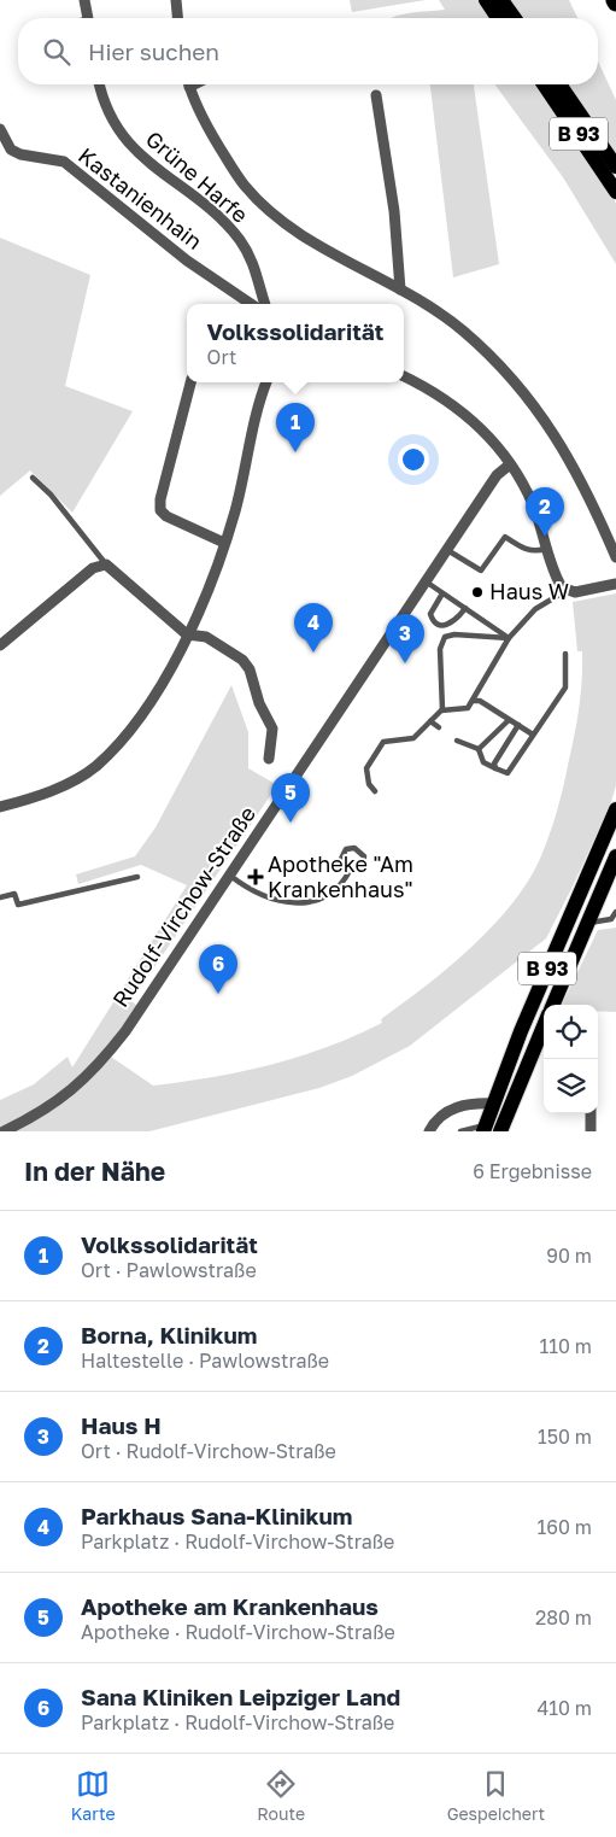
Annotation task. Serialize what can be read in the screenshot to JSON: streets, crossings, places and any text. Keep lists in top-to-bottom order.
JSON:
{
  "streets": {
    "main road": ["B 93"],
    "street": ["Grüne Harfe", "Kastanienhain", "Rudolf-Virchow-Straße"]
  },
  "places": {
    "other": ["Haus W"],
    "health": ["Apotheke \"Am Krankenhaus\""]
  },
  "page": {
    "search": "Hier suchen",
    "popup": ["Volkssolidarität", "Ort"],
    "pins": [
      "1",
      "2",
      "4",
      "3",
      "5",
      "6"
    ],
    "heading": ["In der Nähe", "6 Ergebnisse"],
    "list": [
      {
        "mark": "1",
        "name": "Volkssolidarität",
        "note": "Ort · Pawlowstraße",
        "value": "90 m"
      },
      {
        "mark": "2",
        "name": "Borna, Klinikum",
        "note": "Haltestelle · Pawlowstraße",
        "value": "110 m"
      },
      {
        "mark": "3",
        "name": "Haus H",
        "note": "Ort · Rudolf-Virchow-Straße",
        "value": "150 m"
      },
      {
        "mark": "4",
        "name": "Parkhaus Sana-Klinikum",
        "note": "Parkplatz · Rudolf-Virchow-Straße",
        "value": "160 m"
      },
      {
        "mark": "5",
        "name": "Apotheke am Krankenhaus",
        "note": "Apotheke · Rudolf-Virchow-Straße",
        "value": "280 m"
      },
      {
        "mark": "6",
        "name": "Sana Kliniken Leipziger Land",
        "note": "Parkplatz · Rudolf-Virchow-Straße",
        "value": "410 m"
      }
    ],
    "nav": ["Karte", "Route", "Gespeichert"]
  }
}
